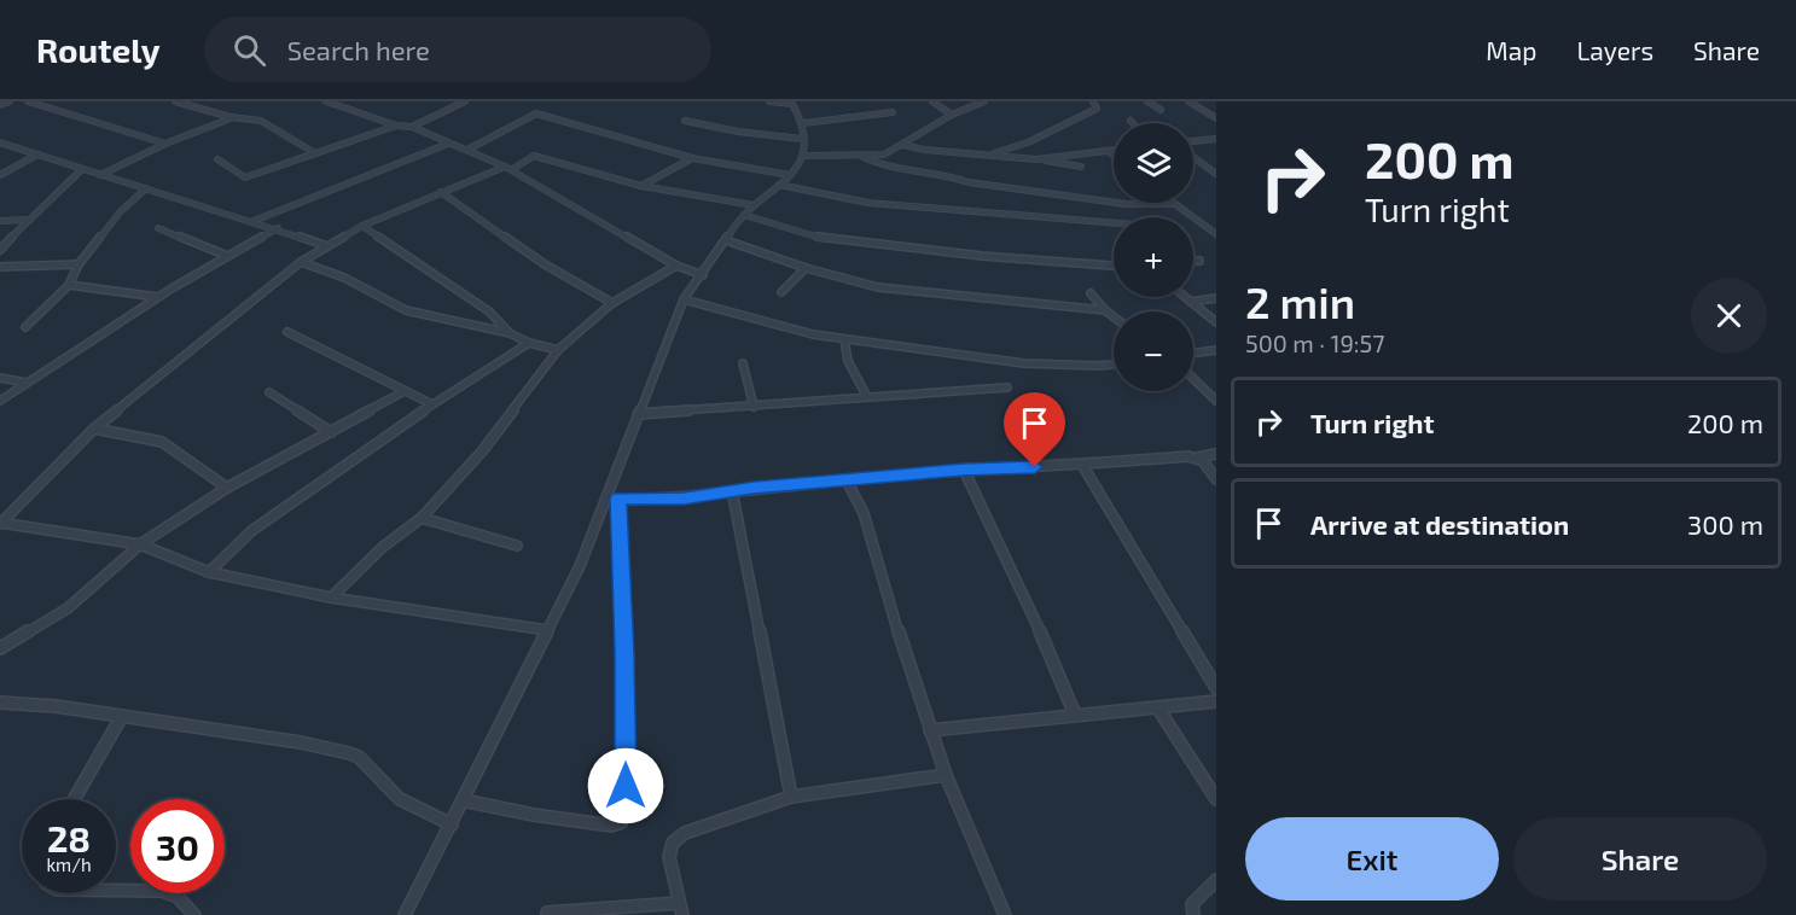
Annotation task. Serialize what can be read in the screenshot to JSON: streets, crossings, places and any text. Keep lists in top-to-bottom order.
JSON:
{
  "page": {
    "header": "Routely",
    "search": "Search here",
    "nav": ["Map", "Layers", "Share"],
    "turn": ["200 m", "Turn right"],
    "map_buttons": ["+", "−"],
    "heading": ["2 min", "500 m · 19:57"],
    "list": [
      {
        "name": "Turn right",
        "value": "200 m"
      },
      {
        "name": "Arrive at destination",
        "value": "300 m"
      }
    ],
    "speed": "28 km/h",
    "limit": "30",
    "buttons": ["Exit", "Share"]
  }
}
